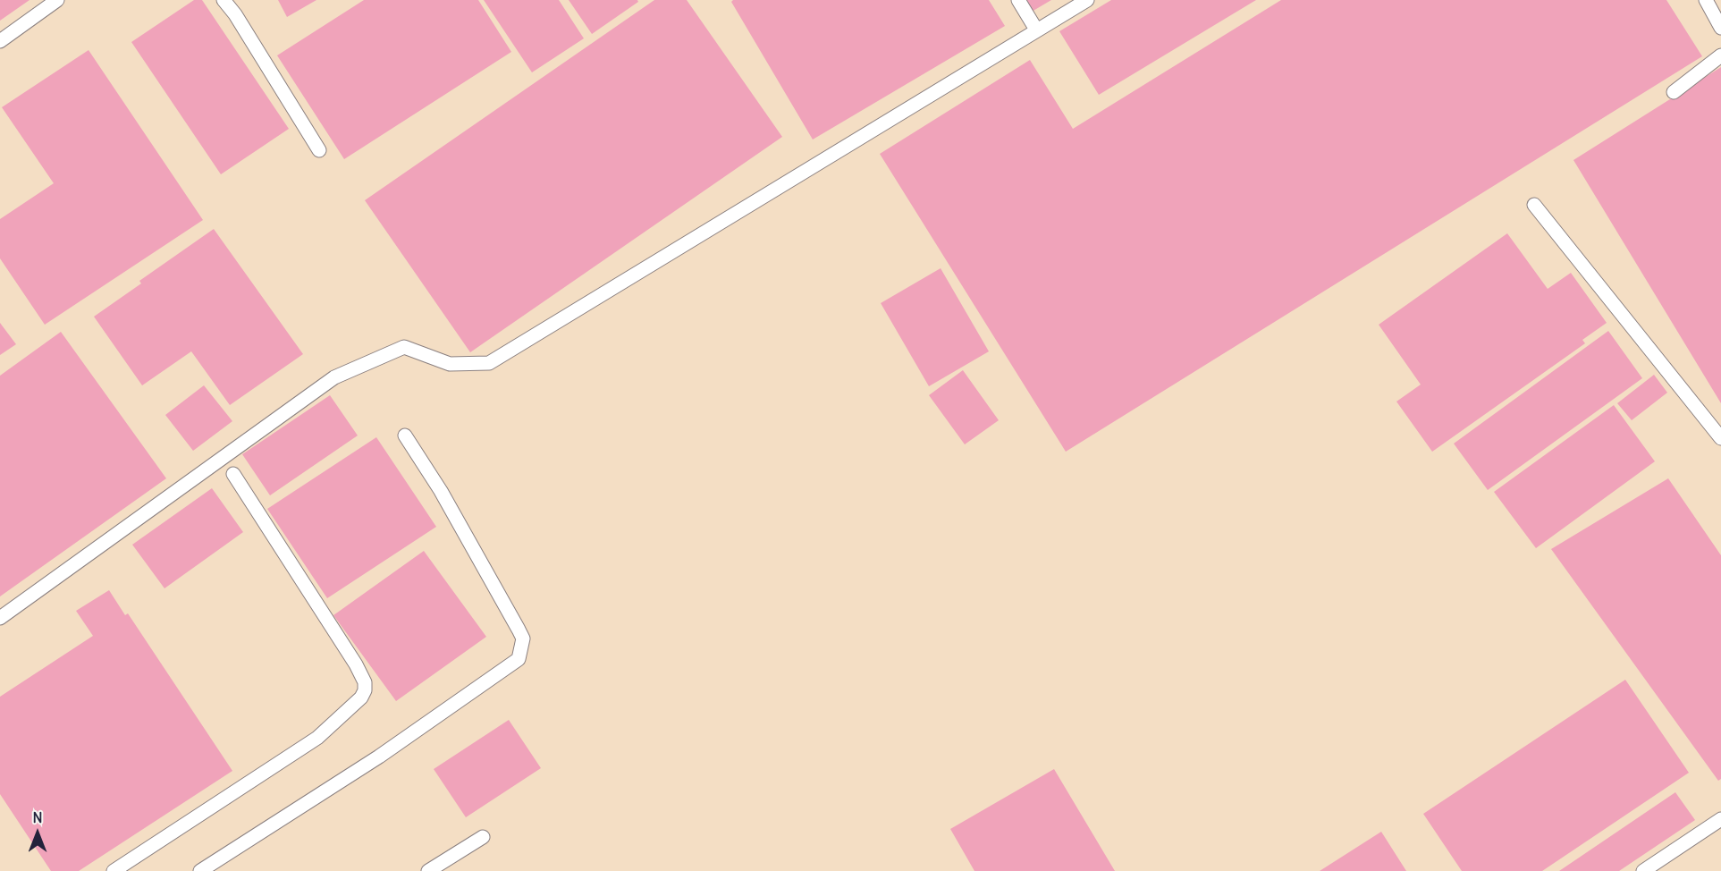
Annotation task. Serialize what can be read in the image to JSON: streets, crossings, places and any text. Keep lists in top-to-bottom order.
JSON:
{
  "north": "top"
}
